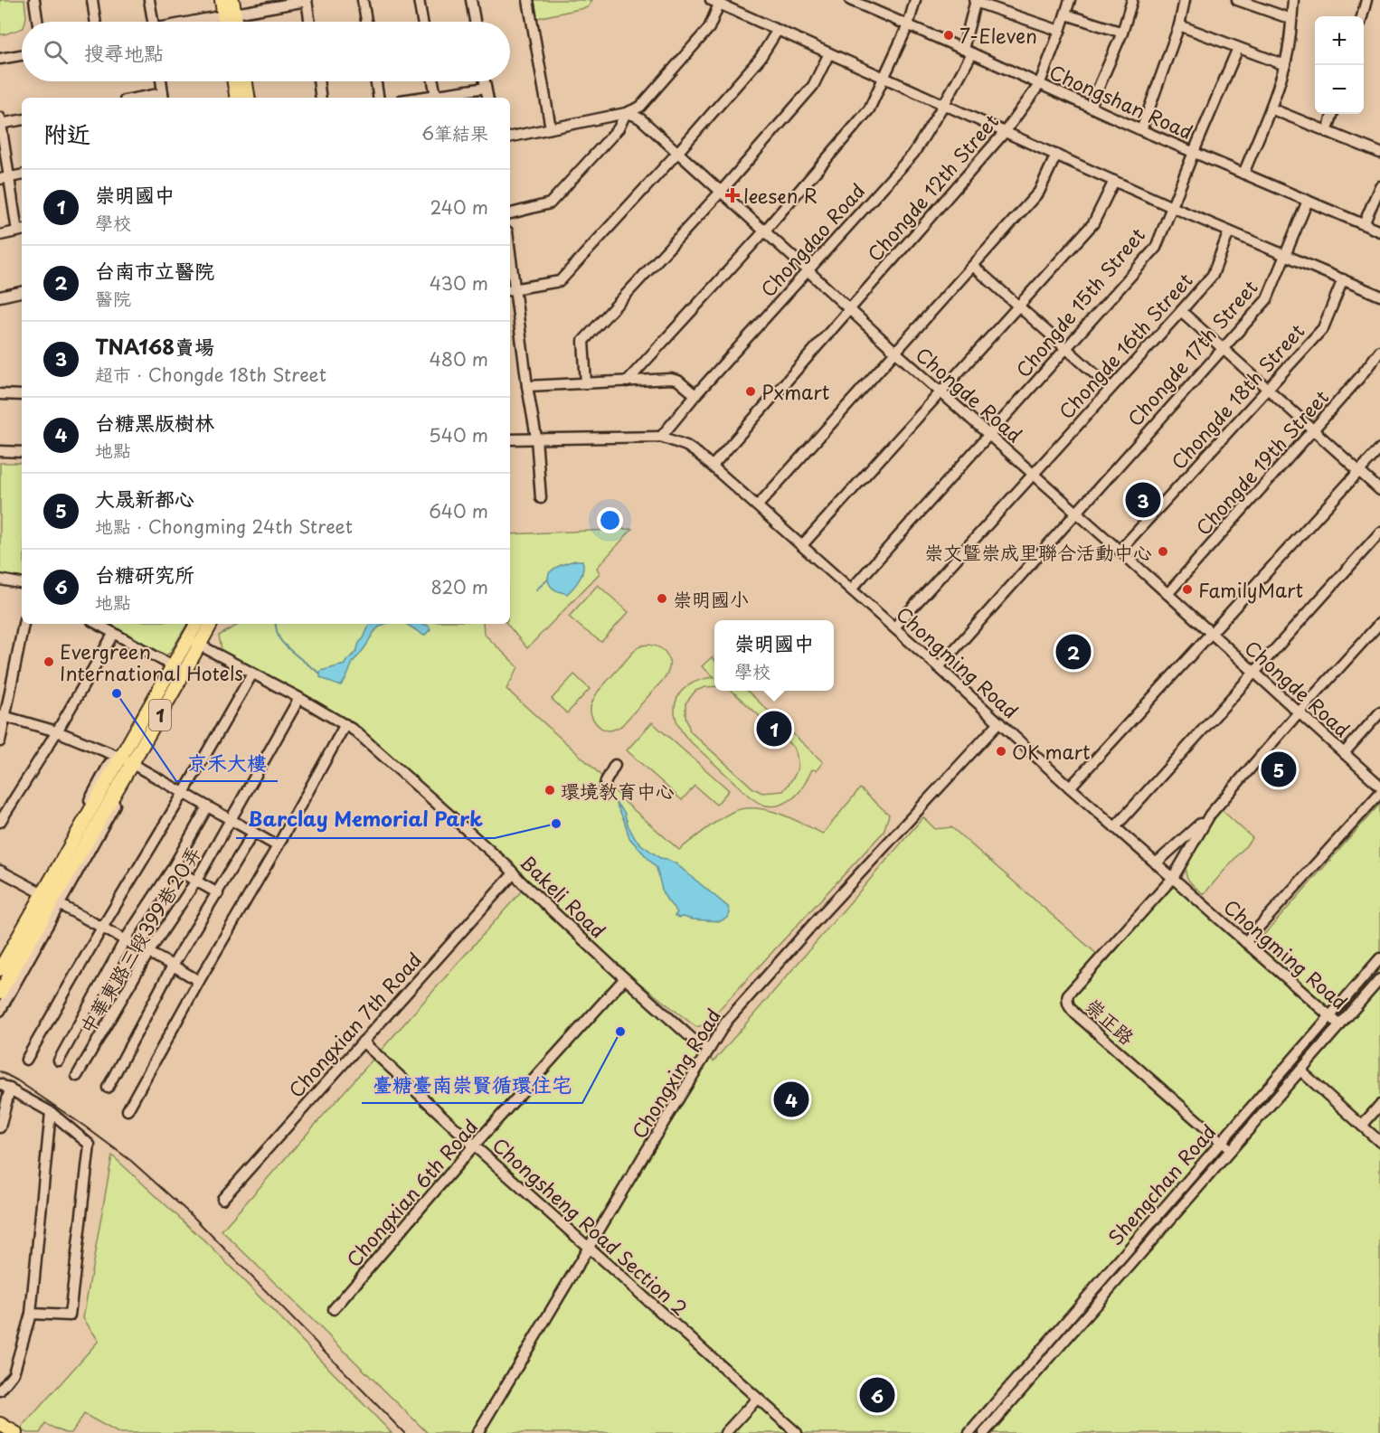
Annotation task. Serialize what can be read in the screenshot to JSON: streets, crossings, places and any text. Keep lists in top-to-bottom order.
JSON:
{
  "streets": {
    "main road": ["1"],
    "street": [
      "Chongshan Road",
      "Chongde 12th Street",
      "Chongdao Road",
      "Chongde 15th Street",
      "Chongde 16th Street",
      "Chongde 17th Street",
      "Chongde Road",
      "Chongde 18th Street",
      "Chongde 19th Street",
      "Chongming Road",
      "Bakeli Road",
      "中華東路三段399巷20弄",
      "崇正路",
      "Chongxian 7th Road",
      "Chongxing Road",
      "Shengchan Road",
      "Chongxian 6th Road",
      "Chongsheng Road Section 2"
    ]
  },
  "crossings": [
    ["Chongshan Road", "Chongde 12th Street"],
    ["Chongshan Road", "Chongdao Road"],
    ["Chongshan Road", "Chongde 15th Street"],
    ["Chongshan Road", "Chongde 17th Street"],
    ["Chongde 12th Street", "Chongde Road"],
    ["Chongde 12th Street", "Chongming Road"],
    ["Chongdao Road", "Chongde Road"],
    ["Chongdao Road", "Chongming Road"],
    ["Chongde 15th Street", "Chongde Road"],
    ["Chongde 15th Street", "Chongming Road"],
    ["Chongde 16th Street", "Chongde Road"],
    ["Chongde 16th Street", "Chongming Road"],
    ["Chongde 17th Street", "Chongde Road"],
    ["Chongde 17th Street", "Chongming Road"],
    ["Chongde Road", "Chongde 18th Street"],
    ["Chongde Road", "Chongde 19th Street"],
    ["Chongming Road", "崇正路"],
    ["Chongming Road", "Chongxing Road"],
    ["Chongming Road", "Shengchan Road"],
    ["1", "Bakeli Road"],
    ["Bakeli Road", "中華東路三段399巷20弄"],
    ["Bakeli Road", "Chongxian 7th Road"],
    ["Bakeli Road", "Chongxing Road"],
    ["Bakeli Road", "Chongxian 6th Road"],
    ["崇正路", "Shengchan Road"],
    ["Chongxian 7th Road", "Chongsheng Road Section 2"],
    ["Chongxing Road", "Chongsheng Road Section 2"],
    ["Chongxian 6th Road", "Chongsheng Road Section 2"]
  ],
  "places": {
    "other": [
      "7-Eleven",
      "Pxmart",
      "崇文暨崇成里聯合活動中心",
      "FamilyMart",
      "崇明國小",
      "Evergreen International Hotels",
      "京禾大樓",
      "OK mart",
      "環境教育中心",
      "Barclay Memorial Park",
      "臺糖臺南崇賢循環住宅"
    ],
    "health": ["leesen R"]
  },
  "page": {
    "map_buttons": ["+", "−"],
    "search": "搜尋地點",
    "heading": ["附近", "6筆結果"],
    "list": [
      {
        "mark": "1",
        "name": "崇明國中",
        "note": "學校",
        "value": "240 m"
      },
      {
        "mark": "2",
        "name": "台南市立醫院",
        "note": "醫院",
        "value": "430 m"
      },
      {
        "mark": "3",
        "name": "TNA168賣場",
        "note": "超市 · Chongde 18th Street",
        "value": "480 m"
      },
      {
        "mark": "4",
        "name": "台糖黑版樹林",
        "note": "地點",
        "value": "540 m"
      },
      {
        "mark": "5",
        "name": "大晟新都心",
        "note": "地點 · Chongming 24th Street",
        "value": "640 m"
      },
      {
        "mark": "6",
        "name": "台糖研究所",
        "note": "地點",
        "value": "820 m"
      }
    ],
    "pins": [
      "3",
      "2",
      "1",
      "5",
      "4",
      "6"
    ],
    "popup": ["崇明國中", "學校"]
  }
}
